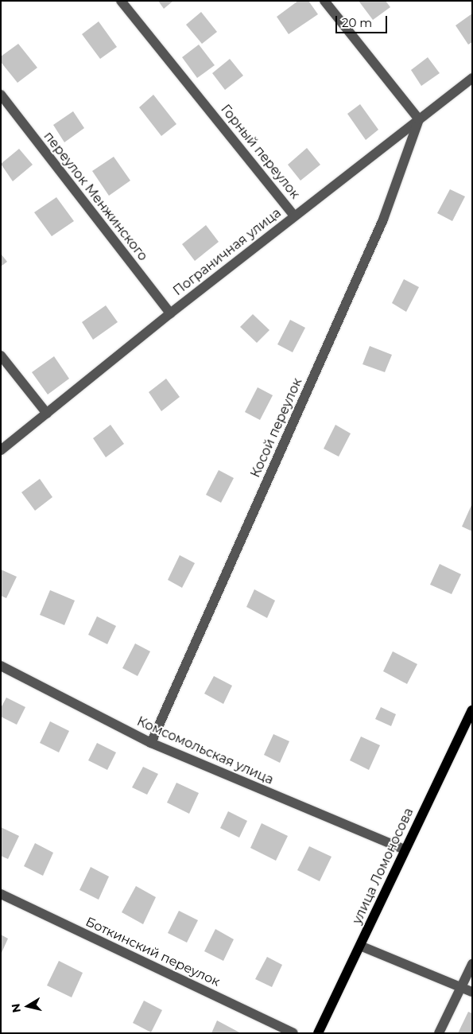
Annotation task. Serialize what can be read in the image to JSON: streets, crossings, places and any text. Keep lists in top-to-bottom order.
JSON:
{
  "streets": {
    "main road": ["улица Ломоносова"],
    "street": [
      "Горный переулок",
      "переулок Менжинского",
      "Пограничная улица",
      "Косой переулок",
      "Комсомольская улица",
      "Боткинский переулок"
    ]
  },
  "crossings": [
    ["Горный переулок", "Пограничная улица"],
    ["переулок Менжинского", "Пограничная улица"],
    ["Пограничная улица", "Косой переулок"],
    ["Косой переулок", "Комсомольская улица"],
    ["Комсомольская улица", "улица Ломоносова"]
  ],
  "scale_bar": "20 m",
  "north": "left"
}
